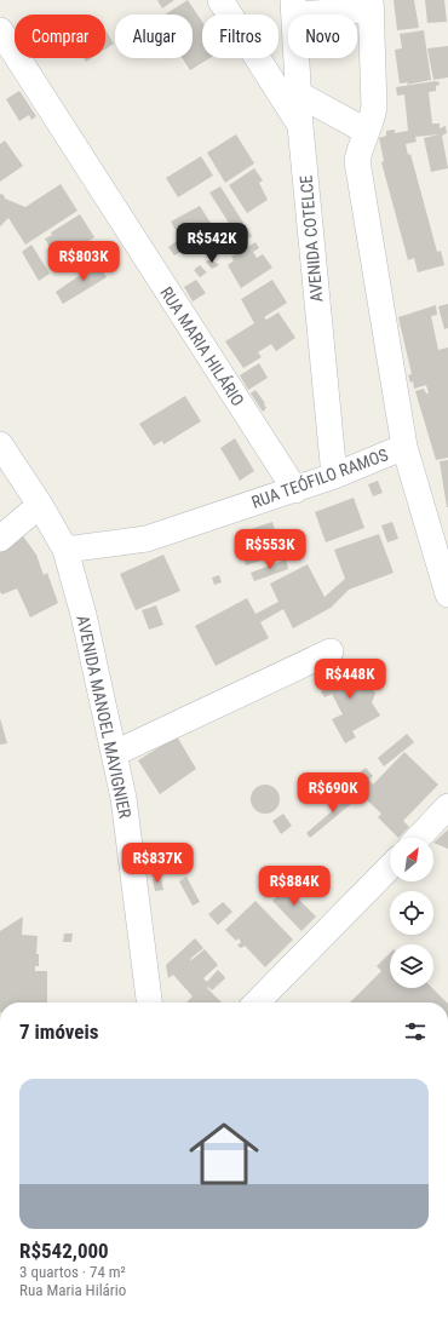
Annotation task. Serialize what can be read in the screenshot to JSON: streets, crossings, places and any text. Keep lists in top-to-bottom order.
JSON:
{
  "streets": {
    "street": [
      "AVENIDA COTELCE",
      "RUA MARIA HILÁRIO",
      "RUA TEÓFILO RAMOS",
      "AVENIDA MANOEL MAVIGNIER"
    ]
  },
  "crossings": [
    ["AVENIDA COTELCE", "RUA TEÓFILO RAMOS"],
    ["RUA MARIA HILÁRIO", "RUA TEÓFILO RAMOS"],
    ["RUA TEÓFILO RAMOS", "AVENIDA MANOEL MAVIGNIER"]
  ],
  "north": "top right",
  "page": {
    "chip": [
      "Comprar",
      "Alugar",
      "Filtros",
      "Novo"
    ],
    "price": [
      "R$542K",
      "R$803K",
      "R$553K",
      "R$448K",
      "R$690K",
      "R$837K",
      "R$884K"
    ],
    "heading": "7 imóveis",
    "list": [
      {
        "name": "R$542,000",
        "note": "3 quartos · 74 m² · Rua Maria Hilário"
      }
    ]
  }
}
